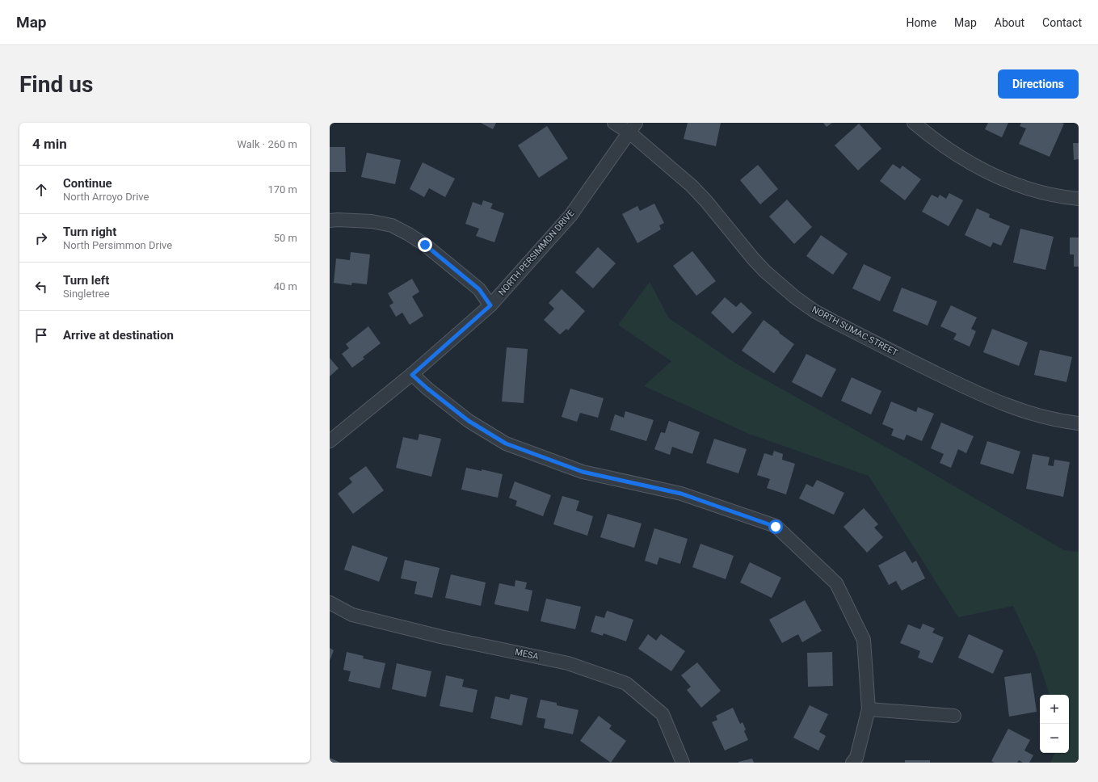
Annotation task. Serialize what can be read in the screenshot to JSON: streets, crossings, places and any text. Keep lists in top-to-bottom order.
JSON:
{
  "streets": {
    "street": ["NORTH PERSIMMON DRIVE", "NORTH SUMAC STREET", "MESA"]
  },
  "crossings": [
    ["NORTH PERSIMMON DRIVE", "NORTH SUMAC STREET"]
  ],
  "page": {
    "header": "Map",
    "nav": [
      "Home",
      "Map",
      "About",
      "Contact"
    ],
    "buttons": "Directions",
    "title": "Find us",
    "heading": ["4 min", "Walk · 260 m"],
    "list": [
      ["Continue", "North Arroyo Drive", "170 m"],
      ["Turn right", "North Persimmon Drive", "50 m"],
      ["Turn left", "Singletree", "40 m"],
      "Arrive at destination"
    ],
    "map_buttons": ["+", "−"]
  }
}
